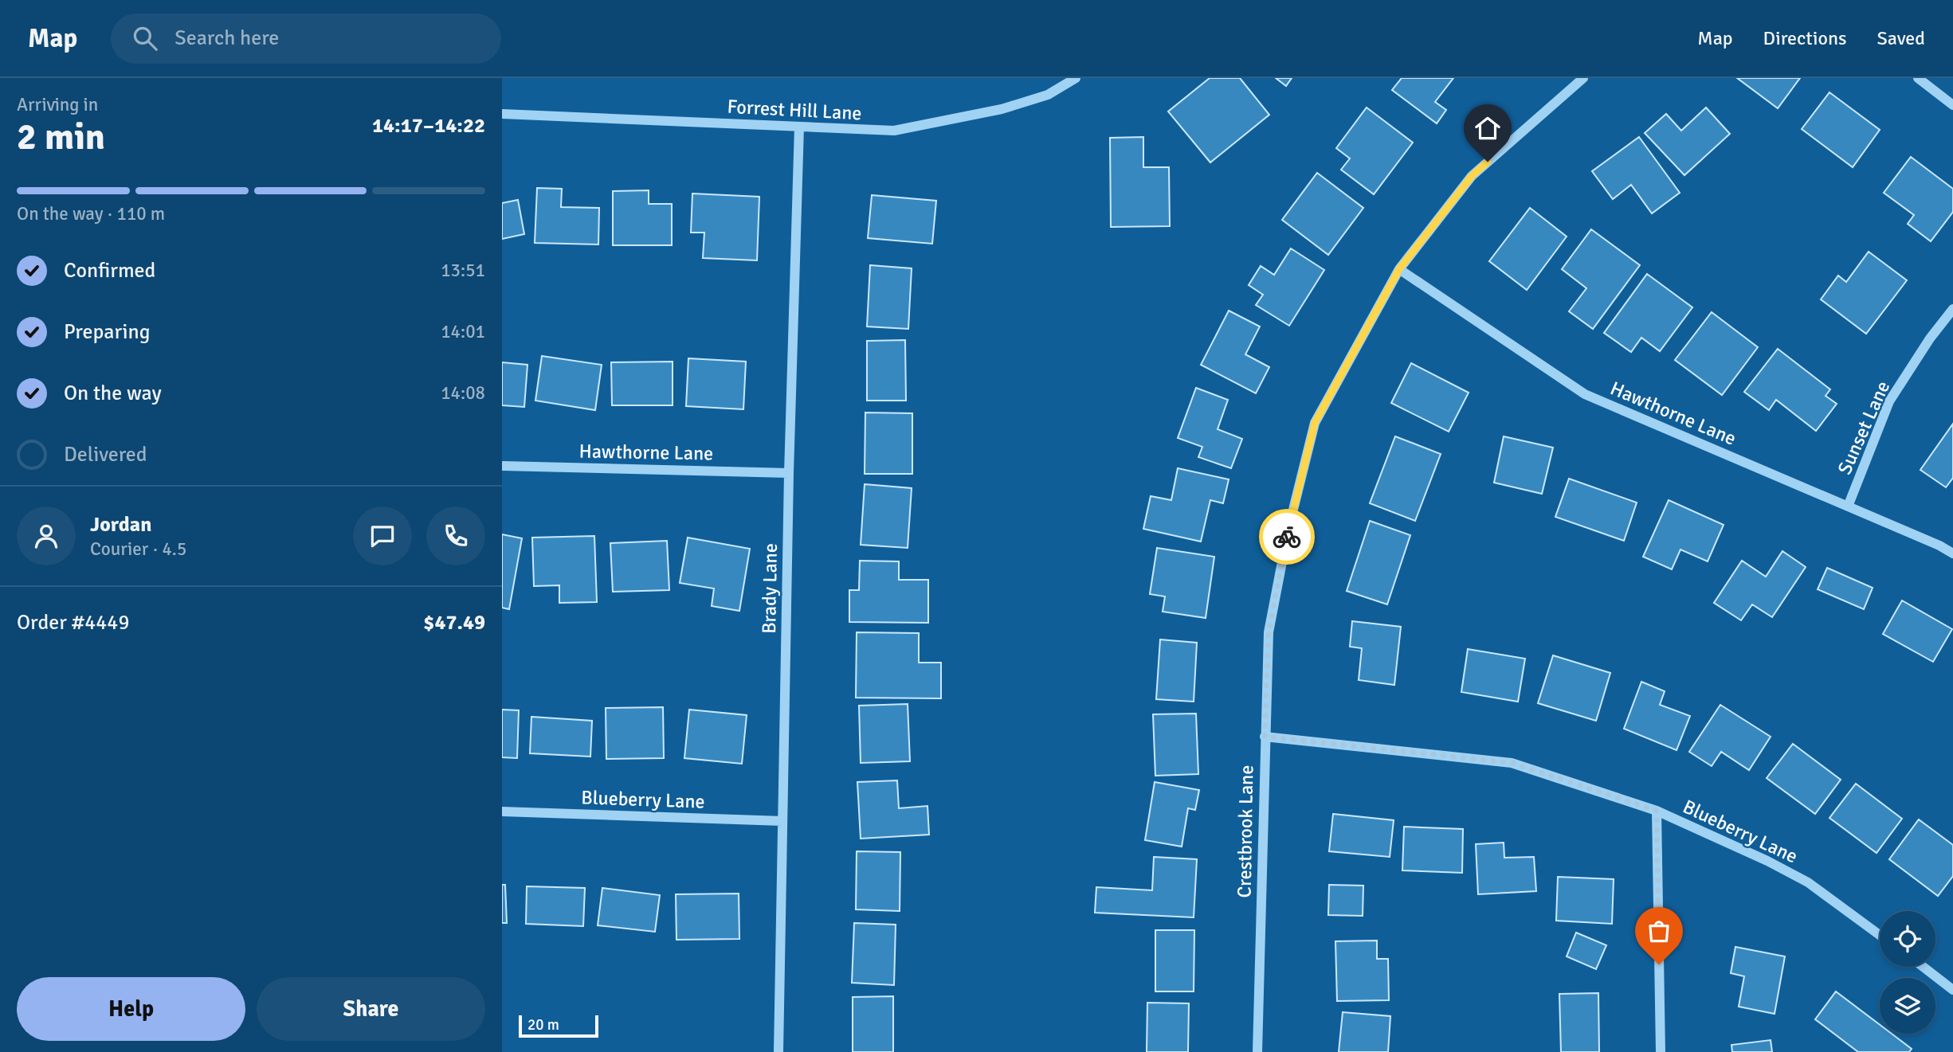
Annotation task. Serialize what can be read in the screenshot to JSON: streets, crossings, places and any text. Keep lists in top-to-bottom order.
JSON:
{
  "streets": {
    "street": [
      "Forrest Hill Lane",
      "Hawthorne Lane",
      "Sunset Lane",
      "Brady Lane",
      "Blueberry Lane",
      "Crestbrook Lane"
    ]
  },
  "crossings": [
    ["Forrest Hill Lane", "Brady Lane"],
    ["Hawthorne Lane", "Sunset Lane"],
    ["Hawthorne Lane", "Brady Lane"],
    ["Hawthorne Lane", "Crestbrook Lane"],
    ["Brady Lane", "Blueberry Lane"],
    ["Blueberry Lane", "Crestbrook Lane"]
  ],
  "scale_bar": "20 m",
  "page": {
    "header": "Map",
    "search": "Search here",
    "nav": ["Map", "Directions", "Saved"],
    "heading": ["2 min", "Arriving in", "14:17–14:22"],
    "panel": [
      "Jordan",
      "Courier · 4.5",
      "Order #4449",
      "$47.49"
    ],
    "bar": "On the way · 110 m",
    "list": [
      ["Confirmed", "13:51"],
      ["Preparing", "14:01"],
      ["On the way", "14:08"],
      "Delivered"
    ],
    "buttons": ["Help", "Share"],
    "scale": "20 m"
  }
}
